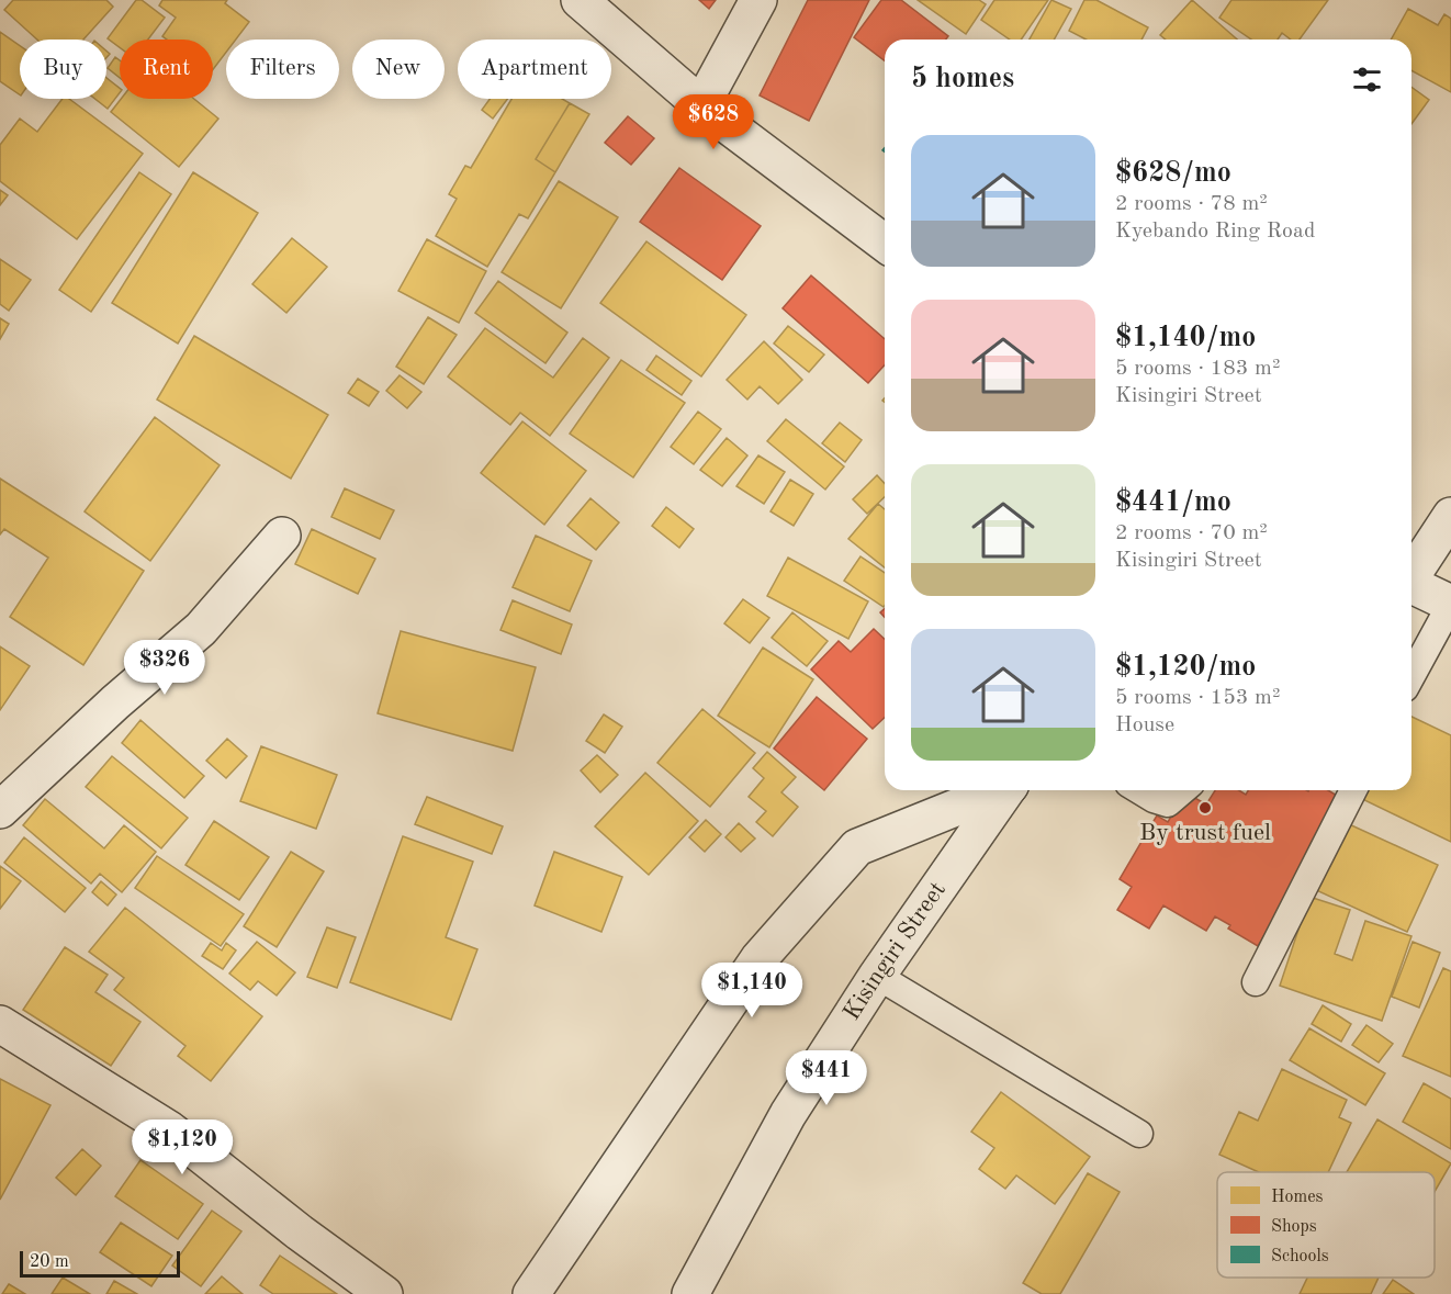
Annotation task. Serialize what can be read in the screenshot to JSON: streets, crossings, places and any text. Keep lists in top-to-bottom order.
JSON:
{
  "streets": {
    "street": ["Kisingiri Street"]
  },
  "places": ["By trust fuel"],
  "legend": ["Homes", "Shops", "Schools"],
  "scale_bar": "20 m",
  "page": {
    "chip": [
      "Buy",
      "Rent",
      "Filters",
      "New",
      "Apartment"
    ],
    "heading": "5 homes",
    "price": [
      "$628",
      "$326",
      "$1,140",
      "$441",
      "$1,120"
    ],
    "list": [
      {
        "name": "$628/mo",
        "note": "2 rooms · 78 m² · Kyebando Ring Road"
      },
      {
        "name": "$1,140/mo",
        "note": "5 rooms · 183 m² · Kisingiri Street"
      },
      {
        "name": "$441/mo",
        "note": "2 rooms · 70 m² · Kisingiri Street"
      },
      {
        "name": "$1,120/mo",
        "note": "5 rooms · 153 m² · House"
      }
    ],
    "scale": "20 m"
  }
}
